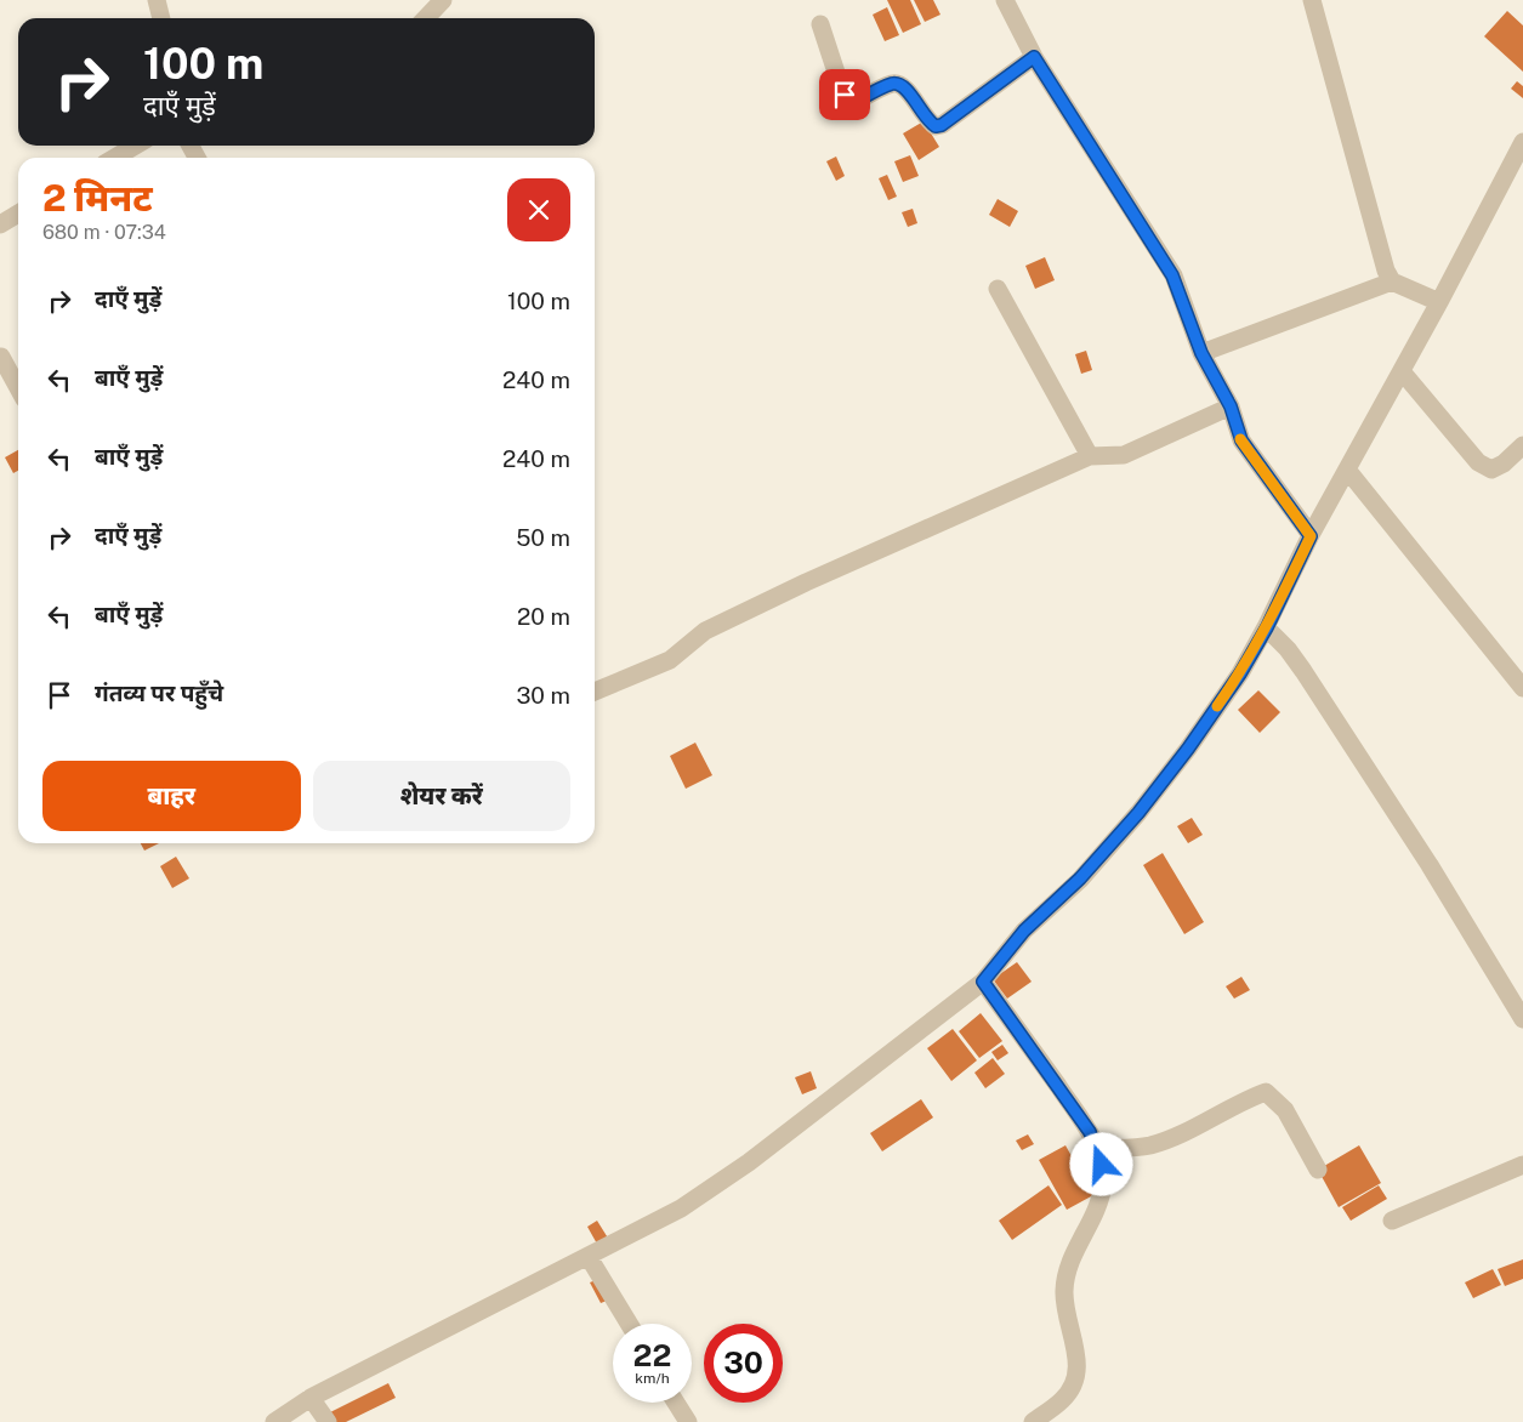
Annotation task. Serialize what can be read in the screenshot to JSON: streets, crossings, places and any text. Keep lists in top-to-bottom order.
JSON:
{
  "page": {
    "turn": ["100 m", "दाएँ मुड़ें"],
    "heading": ["2 मिनट", "680 m · 07:34"],
    "list": [
      {
        "name": "दाएँ मुड़ें",
        "value": "100 m"
      },
      {
        "name": "बाएँ मुड़ें",
        "value": "240 m"
      },
      {
        "name": "बाएँ मुड़ें",
        "value": "240 m"
      },
      {
        "name": "दाएँ मुड़ें",
        "value": "50 m"
      },
      {
        "name": "बाएँ मुड़ें",
        "value": "20 m"
      },
      {
        "name": "गंतव्य पर पहुँचे",
        "value": "30 m"
      }
    ],
    "buttons": ["बाहर", "शेयर करें"],
    "speed": "22 km/h",
    "limit": "30"
  }
}
